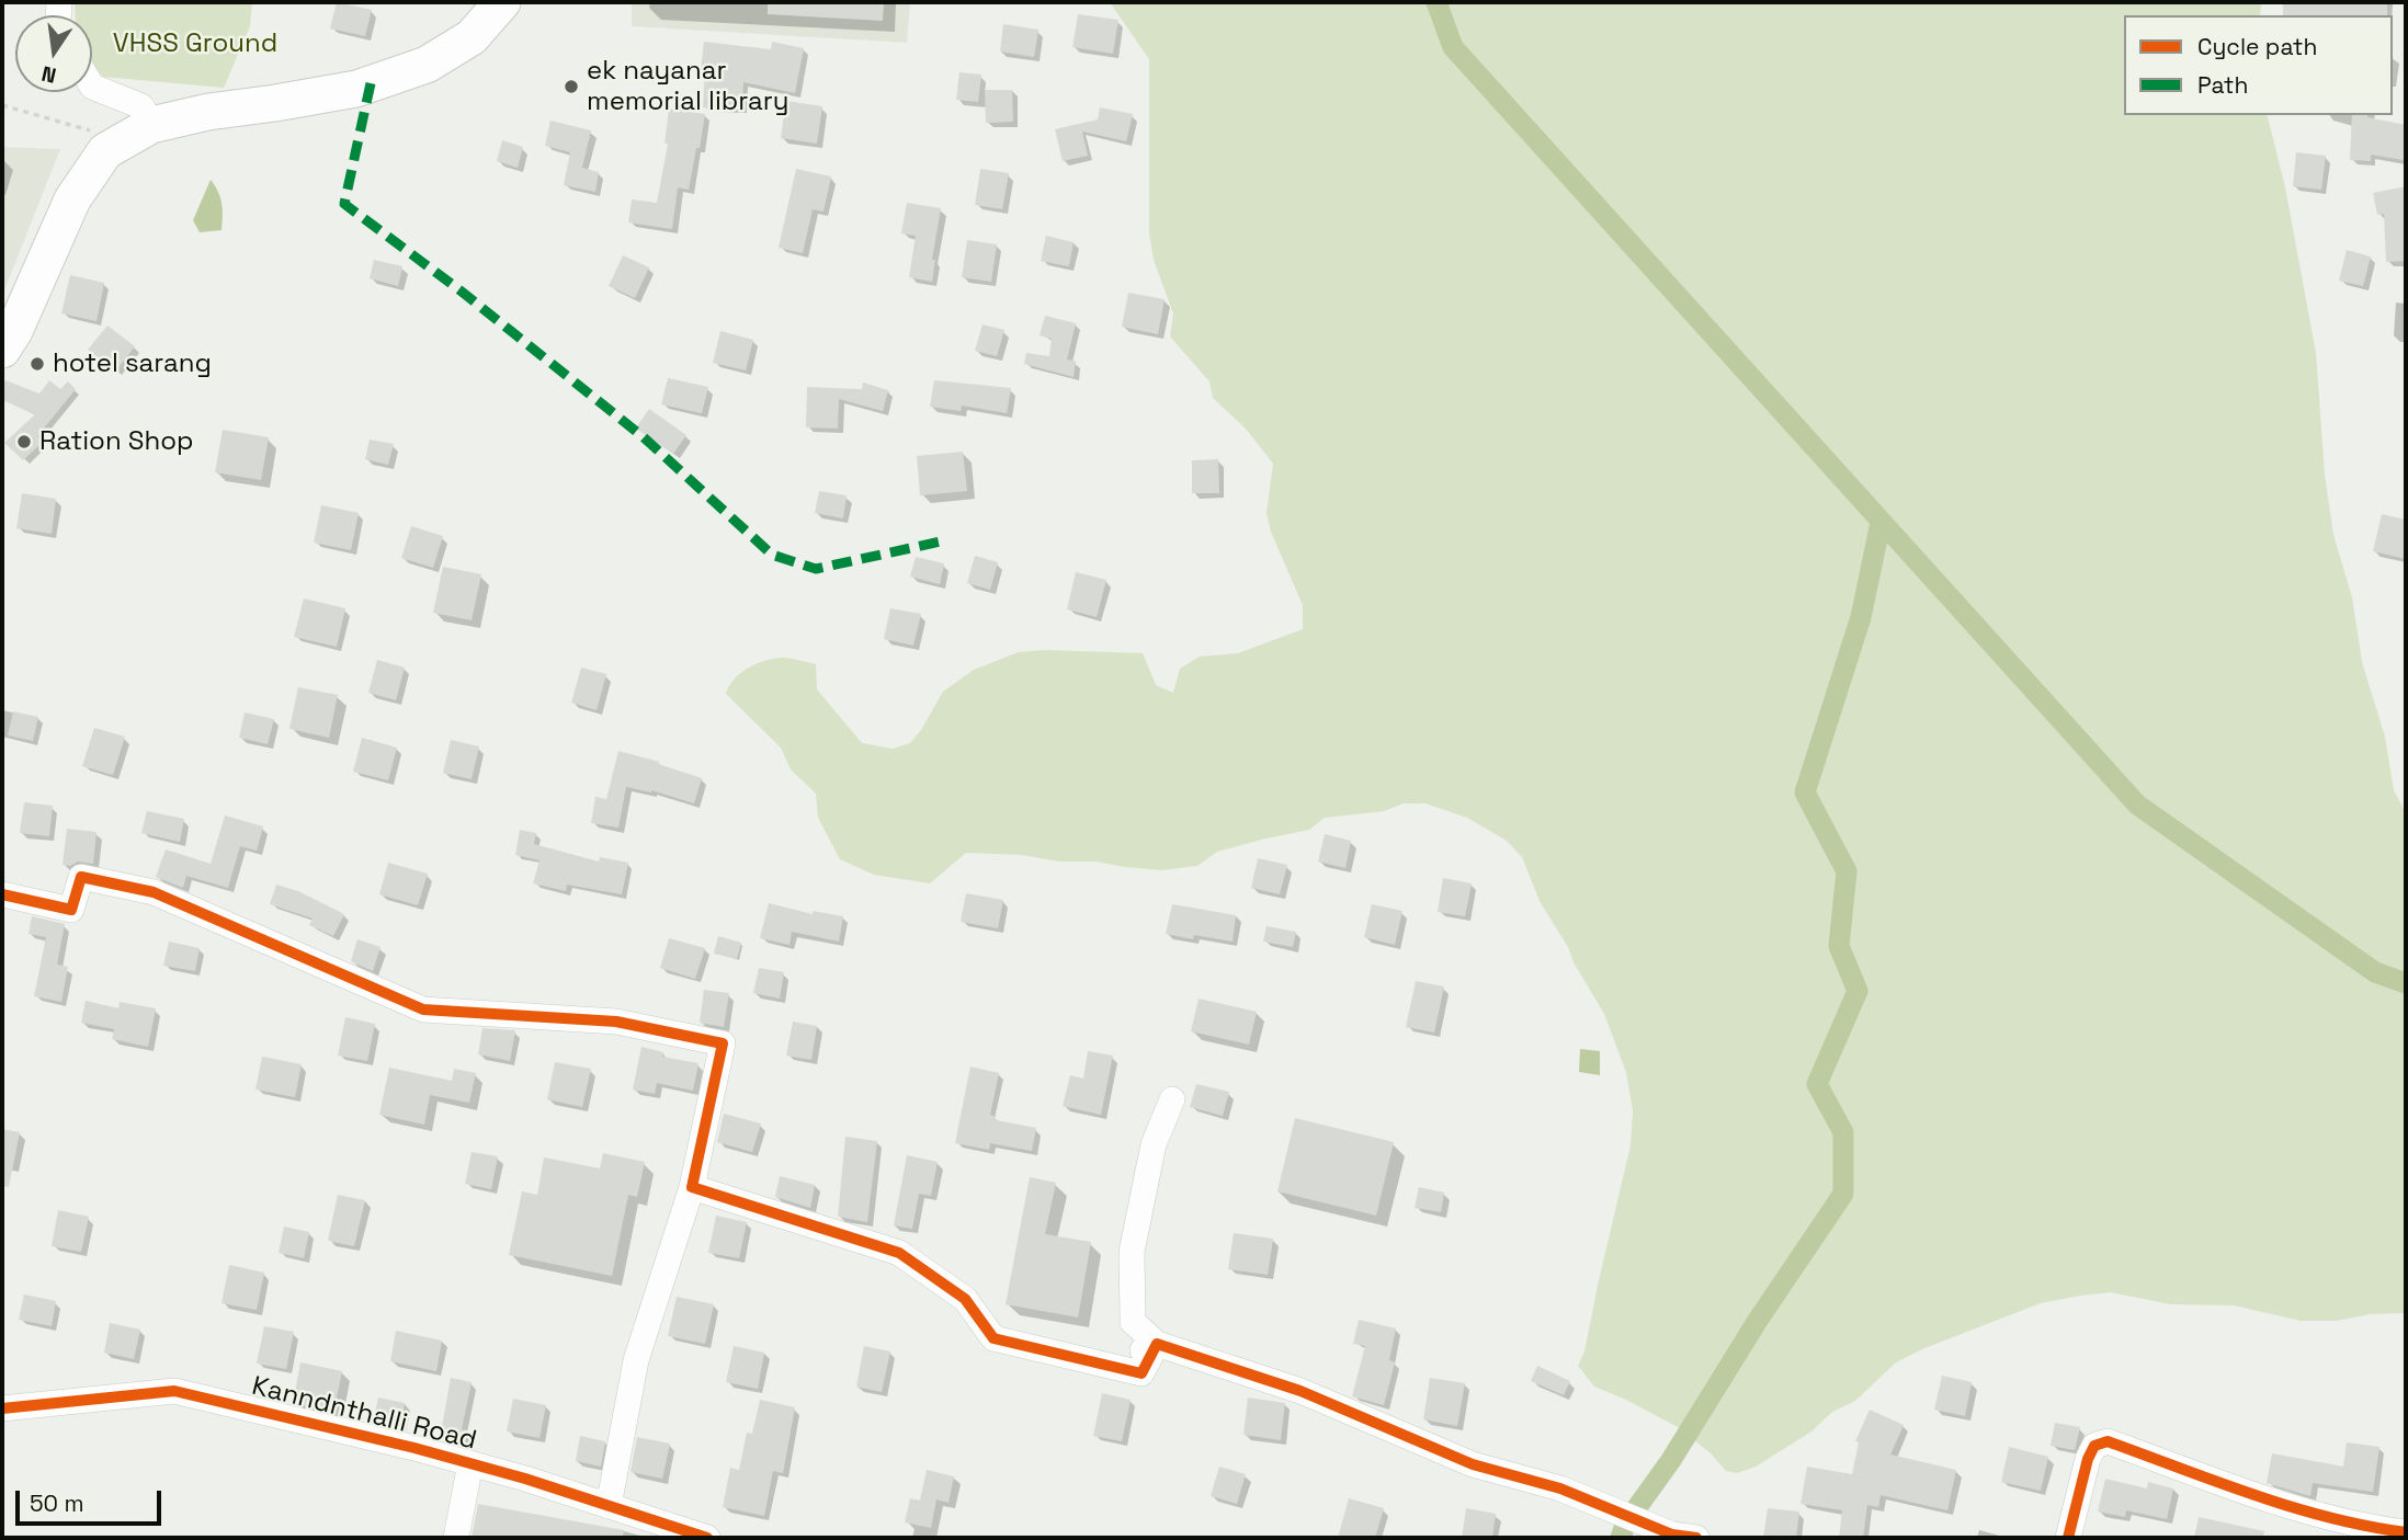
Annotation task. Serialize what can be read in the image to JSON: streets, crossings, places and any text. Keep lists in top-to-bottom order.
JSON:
{
  "streets": {
    "street": ["Kanndnthalli Road"]
  },
  "parks": ["VHSS Ground"],
  "places": ["ek nayanar memorial library", "hotel sarang", "Ration Shop"],
  "legend": ["Cycle path", "Path"],
  "scale_bar": "50 m",
  "north": "bottom"
}
